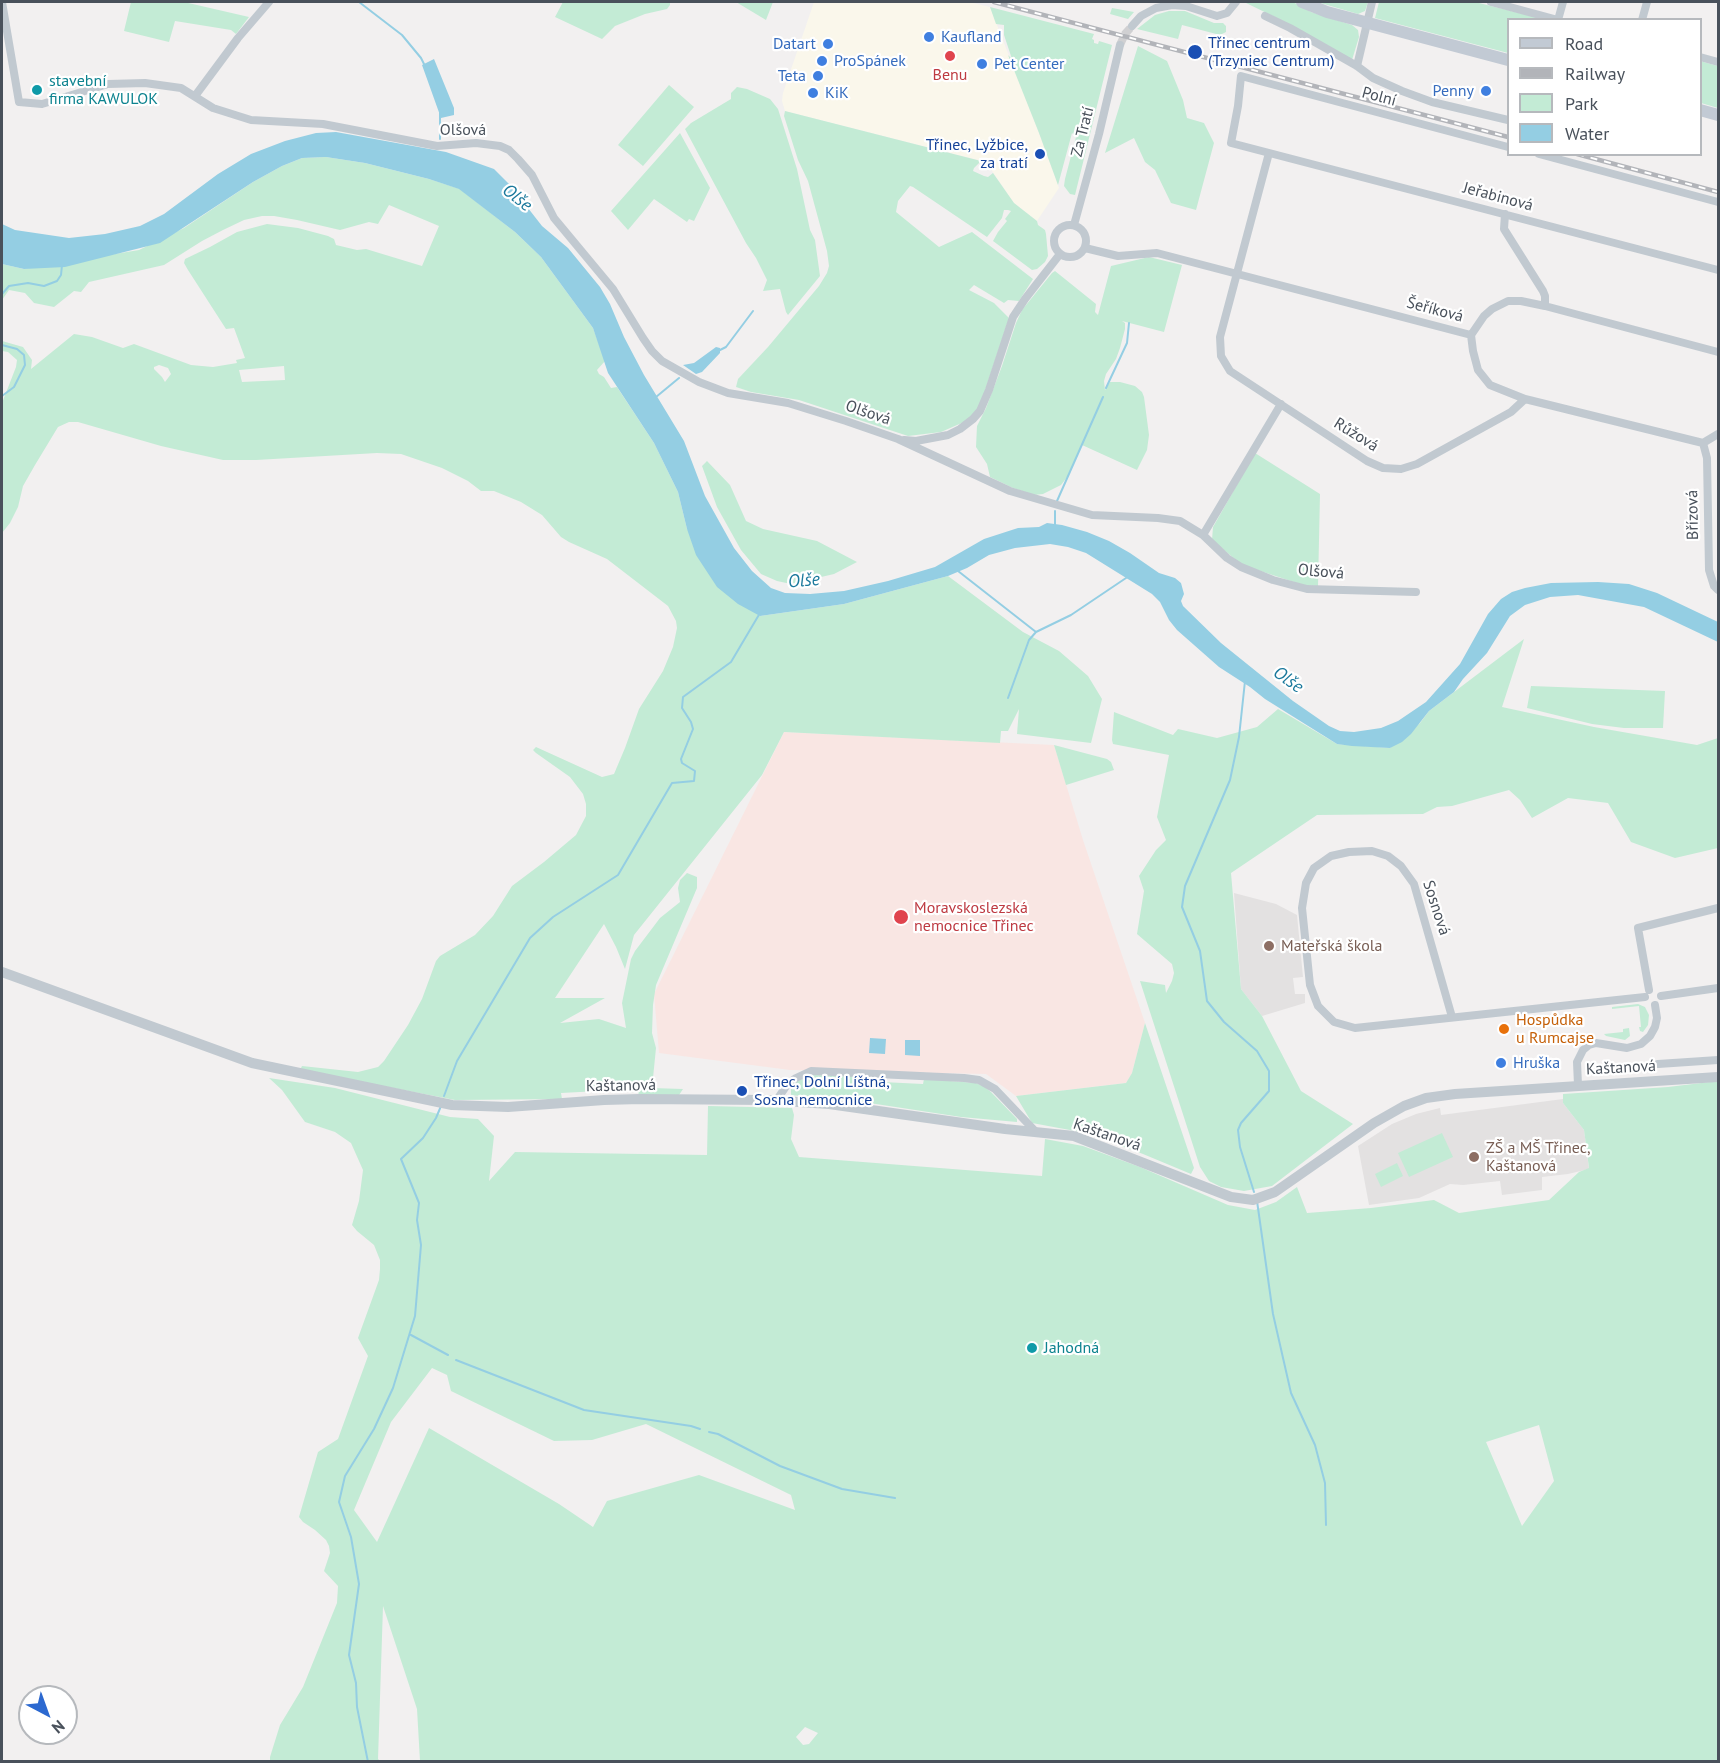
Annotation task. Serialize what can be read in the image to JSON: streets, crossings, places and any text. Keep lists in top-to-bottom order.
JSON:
{
  "streets": {
    "street": [
      "Polní",
      "Olšová",
      "Za Tratí",
      "Jeřabinová",
      "Šeříková",
      "Růžová",
      "Břízová",
      "Sosnová",
      "Kaštanová"
    ]
  },
  "crossings": [
    ["Polní", "Jeřabinová"],
    ["Olšová", "Za Tratí"],
    ["Jeřabinová", "Růžová"],
    ["Šeříková", "Růžová"]
  ],
  "water": ["Olše"],
  "places": [
    "Kaufland",
    "Datart",
    "Třinec centrum (Trzyniec Centrum)",
    "Benu",
    "ProSpánek",
    "Pet Center",
    "Teta",
    "stavební firma KAWULOK",
    "Penny",
    "KiK",
    "Třinec, Lyžbice, za tratí",
    "Moravskoslezská nemocnice Třinec",
    "Mateřská škola",
    "Hospůdka u Rumcajse",
    "Hruška",
    "Třinec, Dolní Líštná, Sosna nemocnice",
    "ZŠ a MŠ Třinec, Kaštanová",
    "Jahodná"
  ],
  "legend": [
    "Road",
    "Railway",
    "Park",
    "Water"
  ],
  "north": "bottom right"
}
